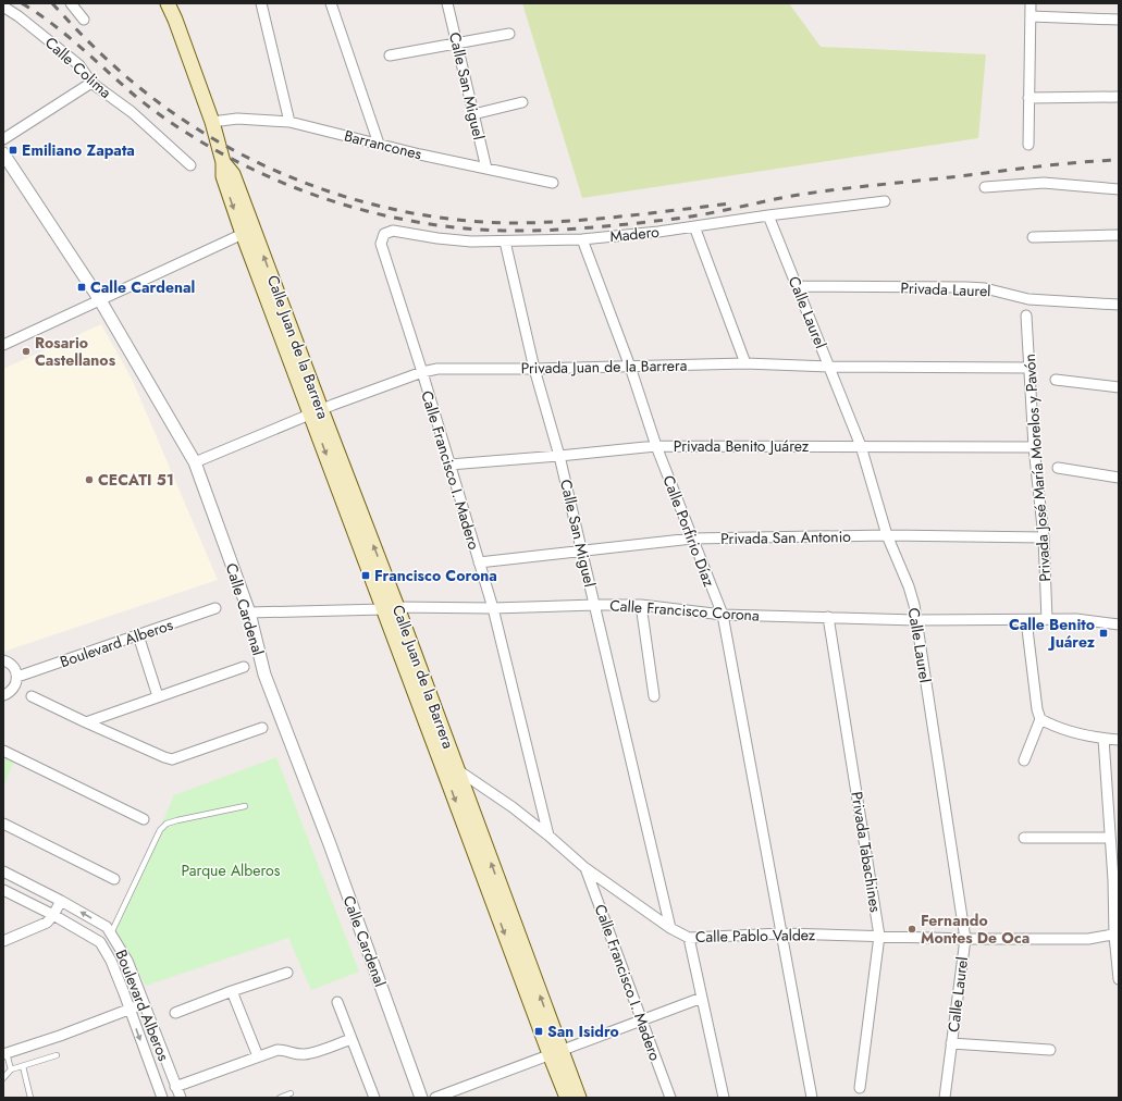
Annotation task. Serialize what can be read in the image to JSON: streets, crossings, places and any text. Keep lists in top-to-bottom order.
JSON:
{
  "streets": {
    "main road": ["Calle Juan de la Barrera"],
    "street": [
      "Calle Colima",
      "Calle San Miguel",
      "Barrancones",
      "Madero",
      "Privada Laurel",
      "Calle Laurel",
      "Privada Juan de la Barrera",
      "Privada Benito Juárez",
      "Privada José María Morelos y Pavón",
      "Calle Francisco I. Madero",
      "Calle Porfirio Díaz",
      "Privada San Antonio",
      "Calle Cardenal",
      "Calle Francisco Corona",
      "Boulevard Alberos",
      "Privada Tabachines",
      "Calle Pablo Valdez"
    ]
  },
  "crossings": [
    ["Calle San Miguel", "Barrancones"],
    ["Calle San Miguel", "Madero"],
    ["Calle San Miguel", "Privada Juan de la Barrera"],
    ["Calle San Miguel", "Privada Benito Juárez"],
    ["Calle San Miguel", "Privada San Antonio"],
    ["Calle San Miguel", "Calle Francisco Corona"],
    ["Calle San Miguel", "Calle Pablo Valdez"],
    ["Barrancones", "Calle Juan de la Barrera"],
    ["Madero", "Calle Laurel"],
    ["Madero", "Calle Francisco I. Madero"],
    ["Madero", "Calle Porfirio Díaz"],
    ["Privada Laurel", "Calle Laurel"],
    ["Calle Laurel", "Privada Juan de la Barrera"],
    ["Calle Laurel", "Privada Benito Juárez"],
    ["Calle Laurel", "Privada San Antonio"],
    ["Calle Laurel", "Calle Francisco Corona"],
    ["Calle Laurel", "Calle Pablo Valdez"],
    ["Calle Juan de la Barrera", "Privada Juan de la Barrera"],
    ["Calle Juan de la Barrera", "Calle Francisco Corona"],
    ["Calle Juan de la Barrera", "Calle Pablo Valdez"],
    ["Privada Juan de la Barrera", "Privada José María Morelos y Pavón"],
    ["Privada Juan de la Barrera", "Calle Francisco I. Madero"],
    ["Privada Juan de la Barrera", "Calle Porfirio Díaz"],
    ["Privada Juan de la Barrera", "Calle Cardenal"],
    ["Privada Benito Juárez", "Privada José María Morelos y Pavón"],
    ["Privada Benito Juárez", "Calle Francisco I. Madero"],
    ["Privada Benito Juárez", "Calle Porfirio Díaz"],
    ["Privada José María Morelos y Pavón", "Privada San Antonio"],
    ["Privada José María Morelos y Pavón", "Calle Francisco Corona"],
    ["Calle Francisco I. Madero", "Privada San Antonio"],
    ["Calle Francisco I. Madero", "Calle Francisco Corona"],
    ["Calle Francisco I. Madero", "Calle Pablo Valdez"],
    ["Calle Porfirio Díaz", "Privada San Antonio"],
    ["Calle Porfirio Díaz", "Calle Francisco Corona"],
    ["Calle Porfirio Díaz", "Calle Pablo Valdez"],
    ["Calle Cardenal", "Calle Francisco Corona"],
    ["Calle Francisco Corona", "Privada Tabachines"],
    ["Privada Tabachines", "Calle Pablo Valdez"]
  ],
  "parks": ["Parque Alberos"],
  "places": {
    "transit": [
      "Emiliano Zapata",
      "Calle Cardenal",
      "Francisco Corona",
      "Calle Benito Juárez",
      "San Isidro"
    ],
    "other": ["Rosario Castellanos", "CECATI 51", "Fernando Montes De Oca"]
  }
}
